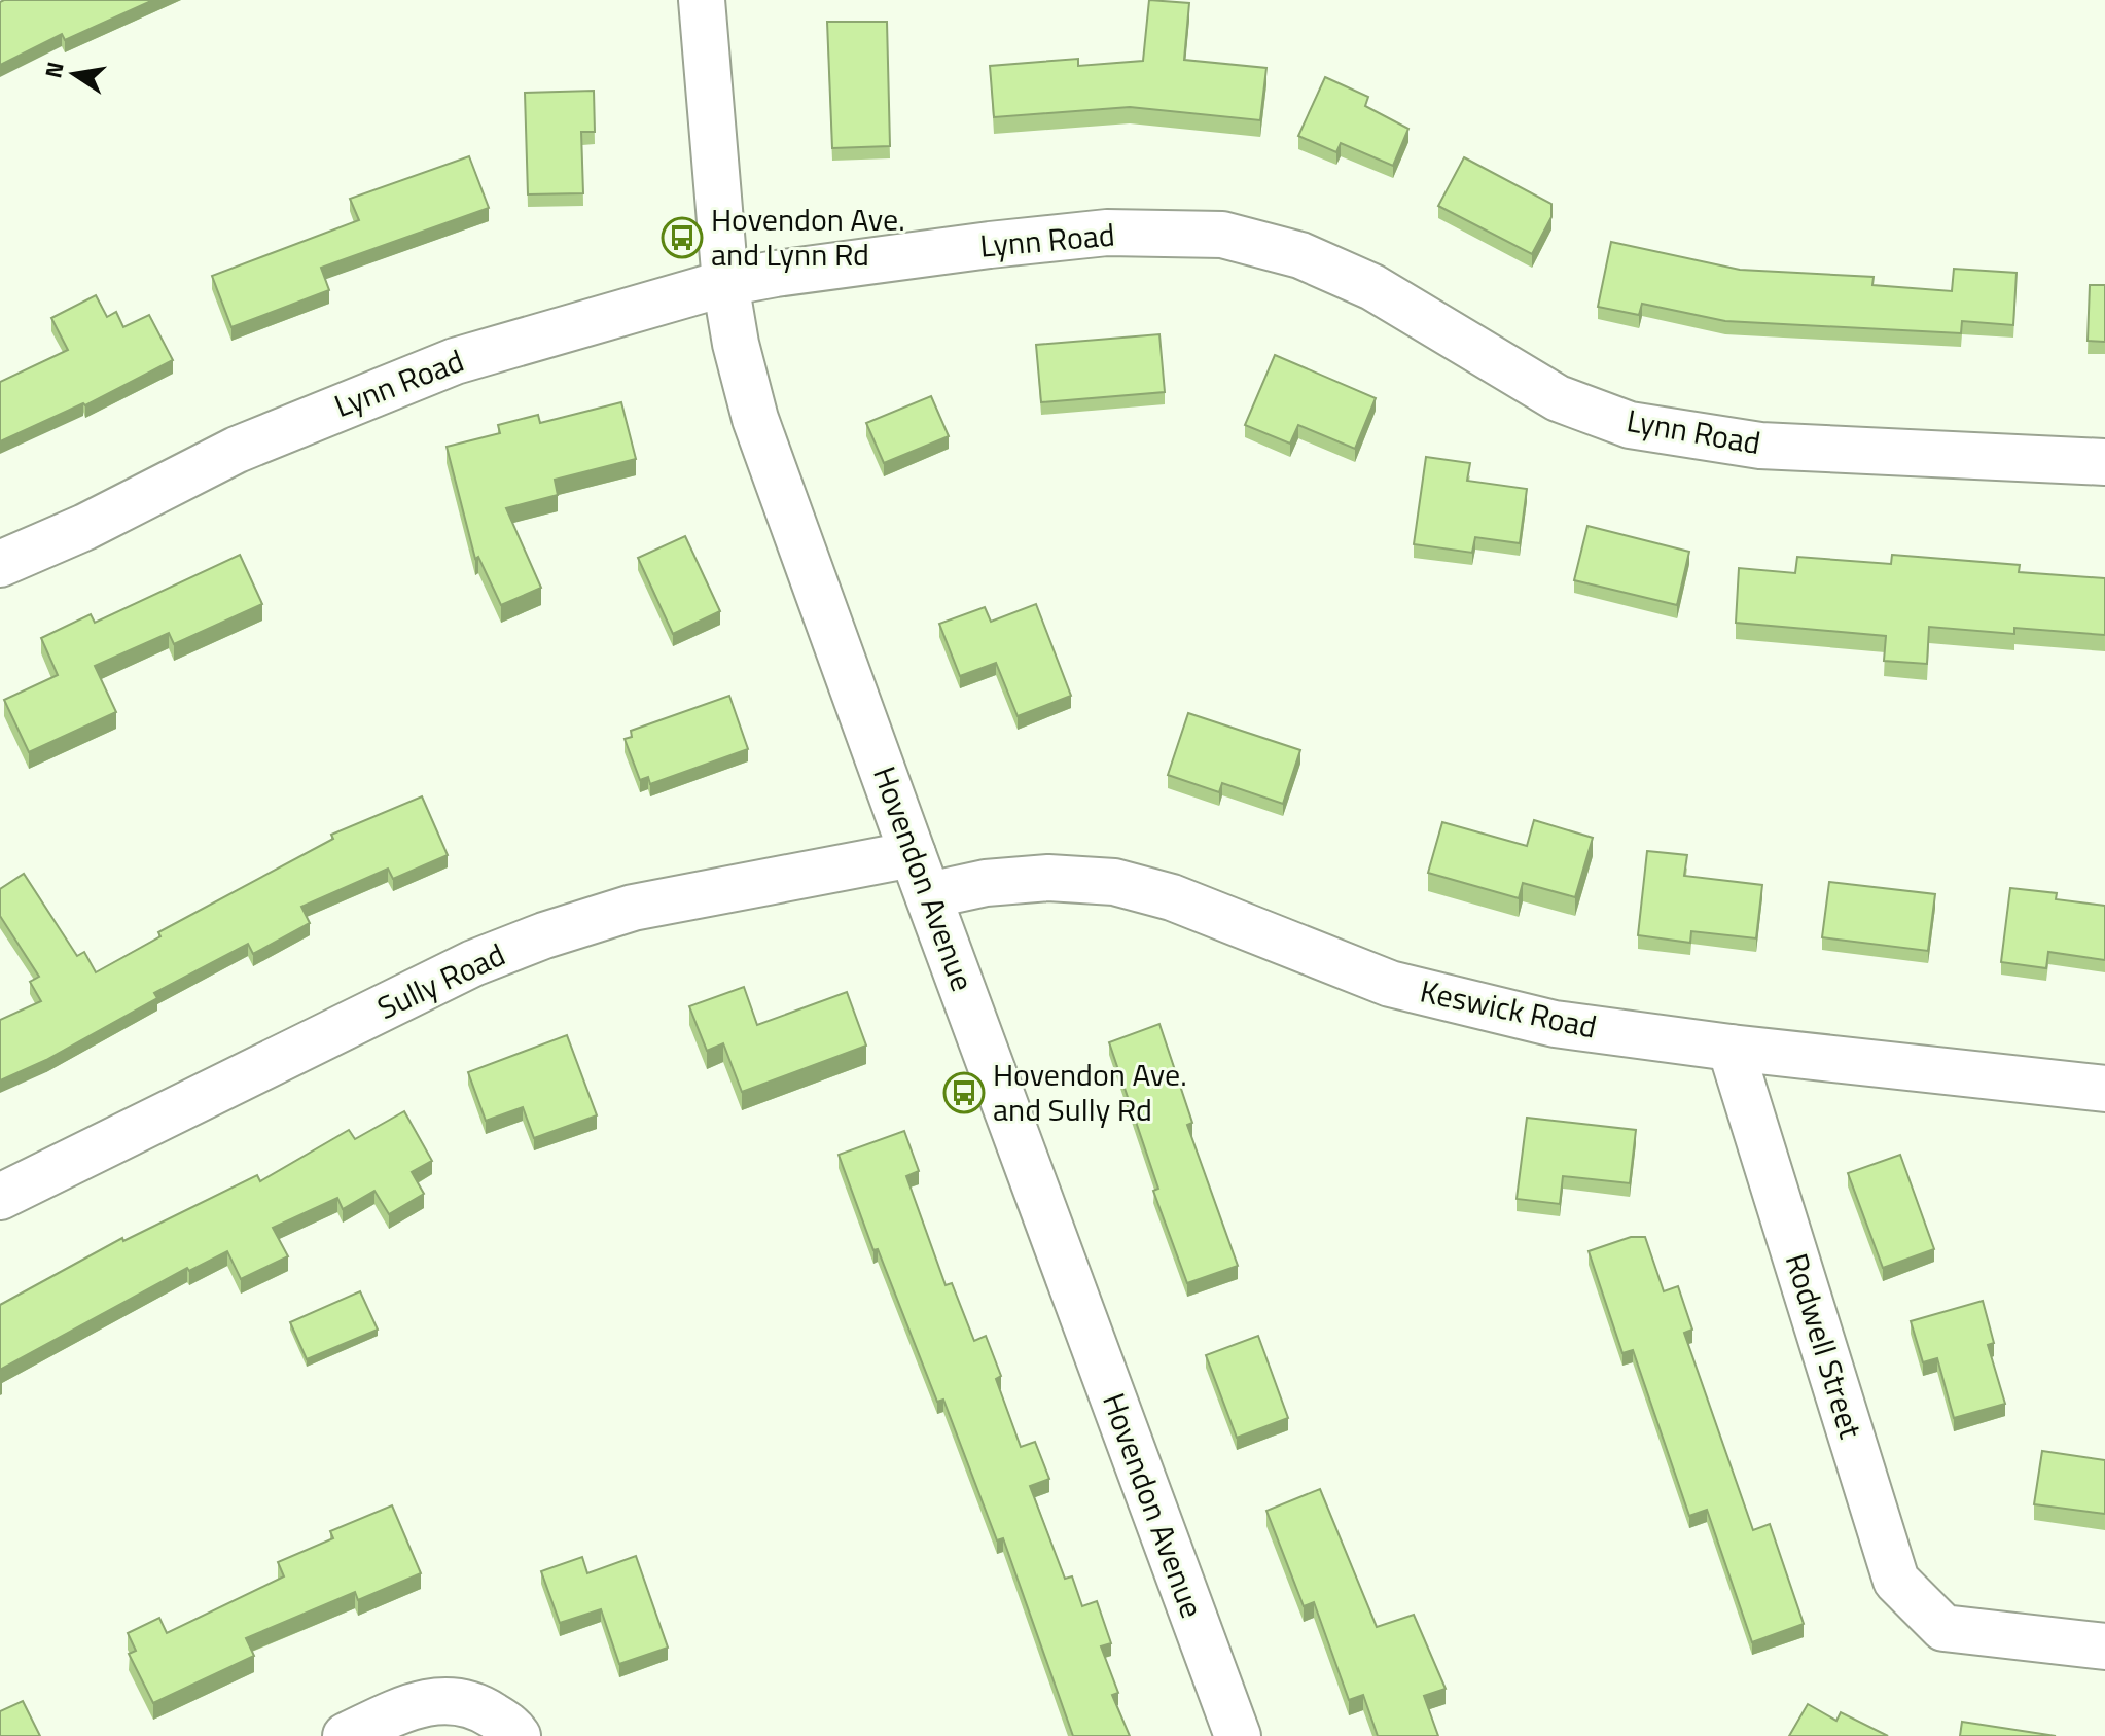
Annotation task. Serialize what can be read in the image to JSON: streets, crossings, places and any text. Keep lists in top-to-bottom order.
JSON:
{
  "streets": {
    "street": [
      "Lynn Road",
      "Hovendon Avenue",
      "Sully Road",
      "Keswick Road",
      "Rodwell Street"
    ]
  },
  "crossings": [
    ["Lynn Road", "Hovendon Avenue"],
    ["Hovendon Avenue", "Sully Road"],
    ["Hovendon Avenue", "Keswick Road"],
    ["Keswick Road", "Rodwell Street"]
  ],
  "places": {
    "bus stop": ["Hovendon Ave. and Lynn Rd", "Hovendon Ave. and Sully Rd"]
  },
  "north": "left"
}
